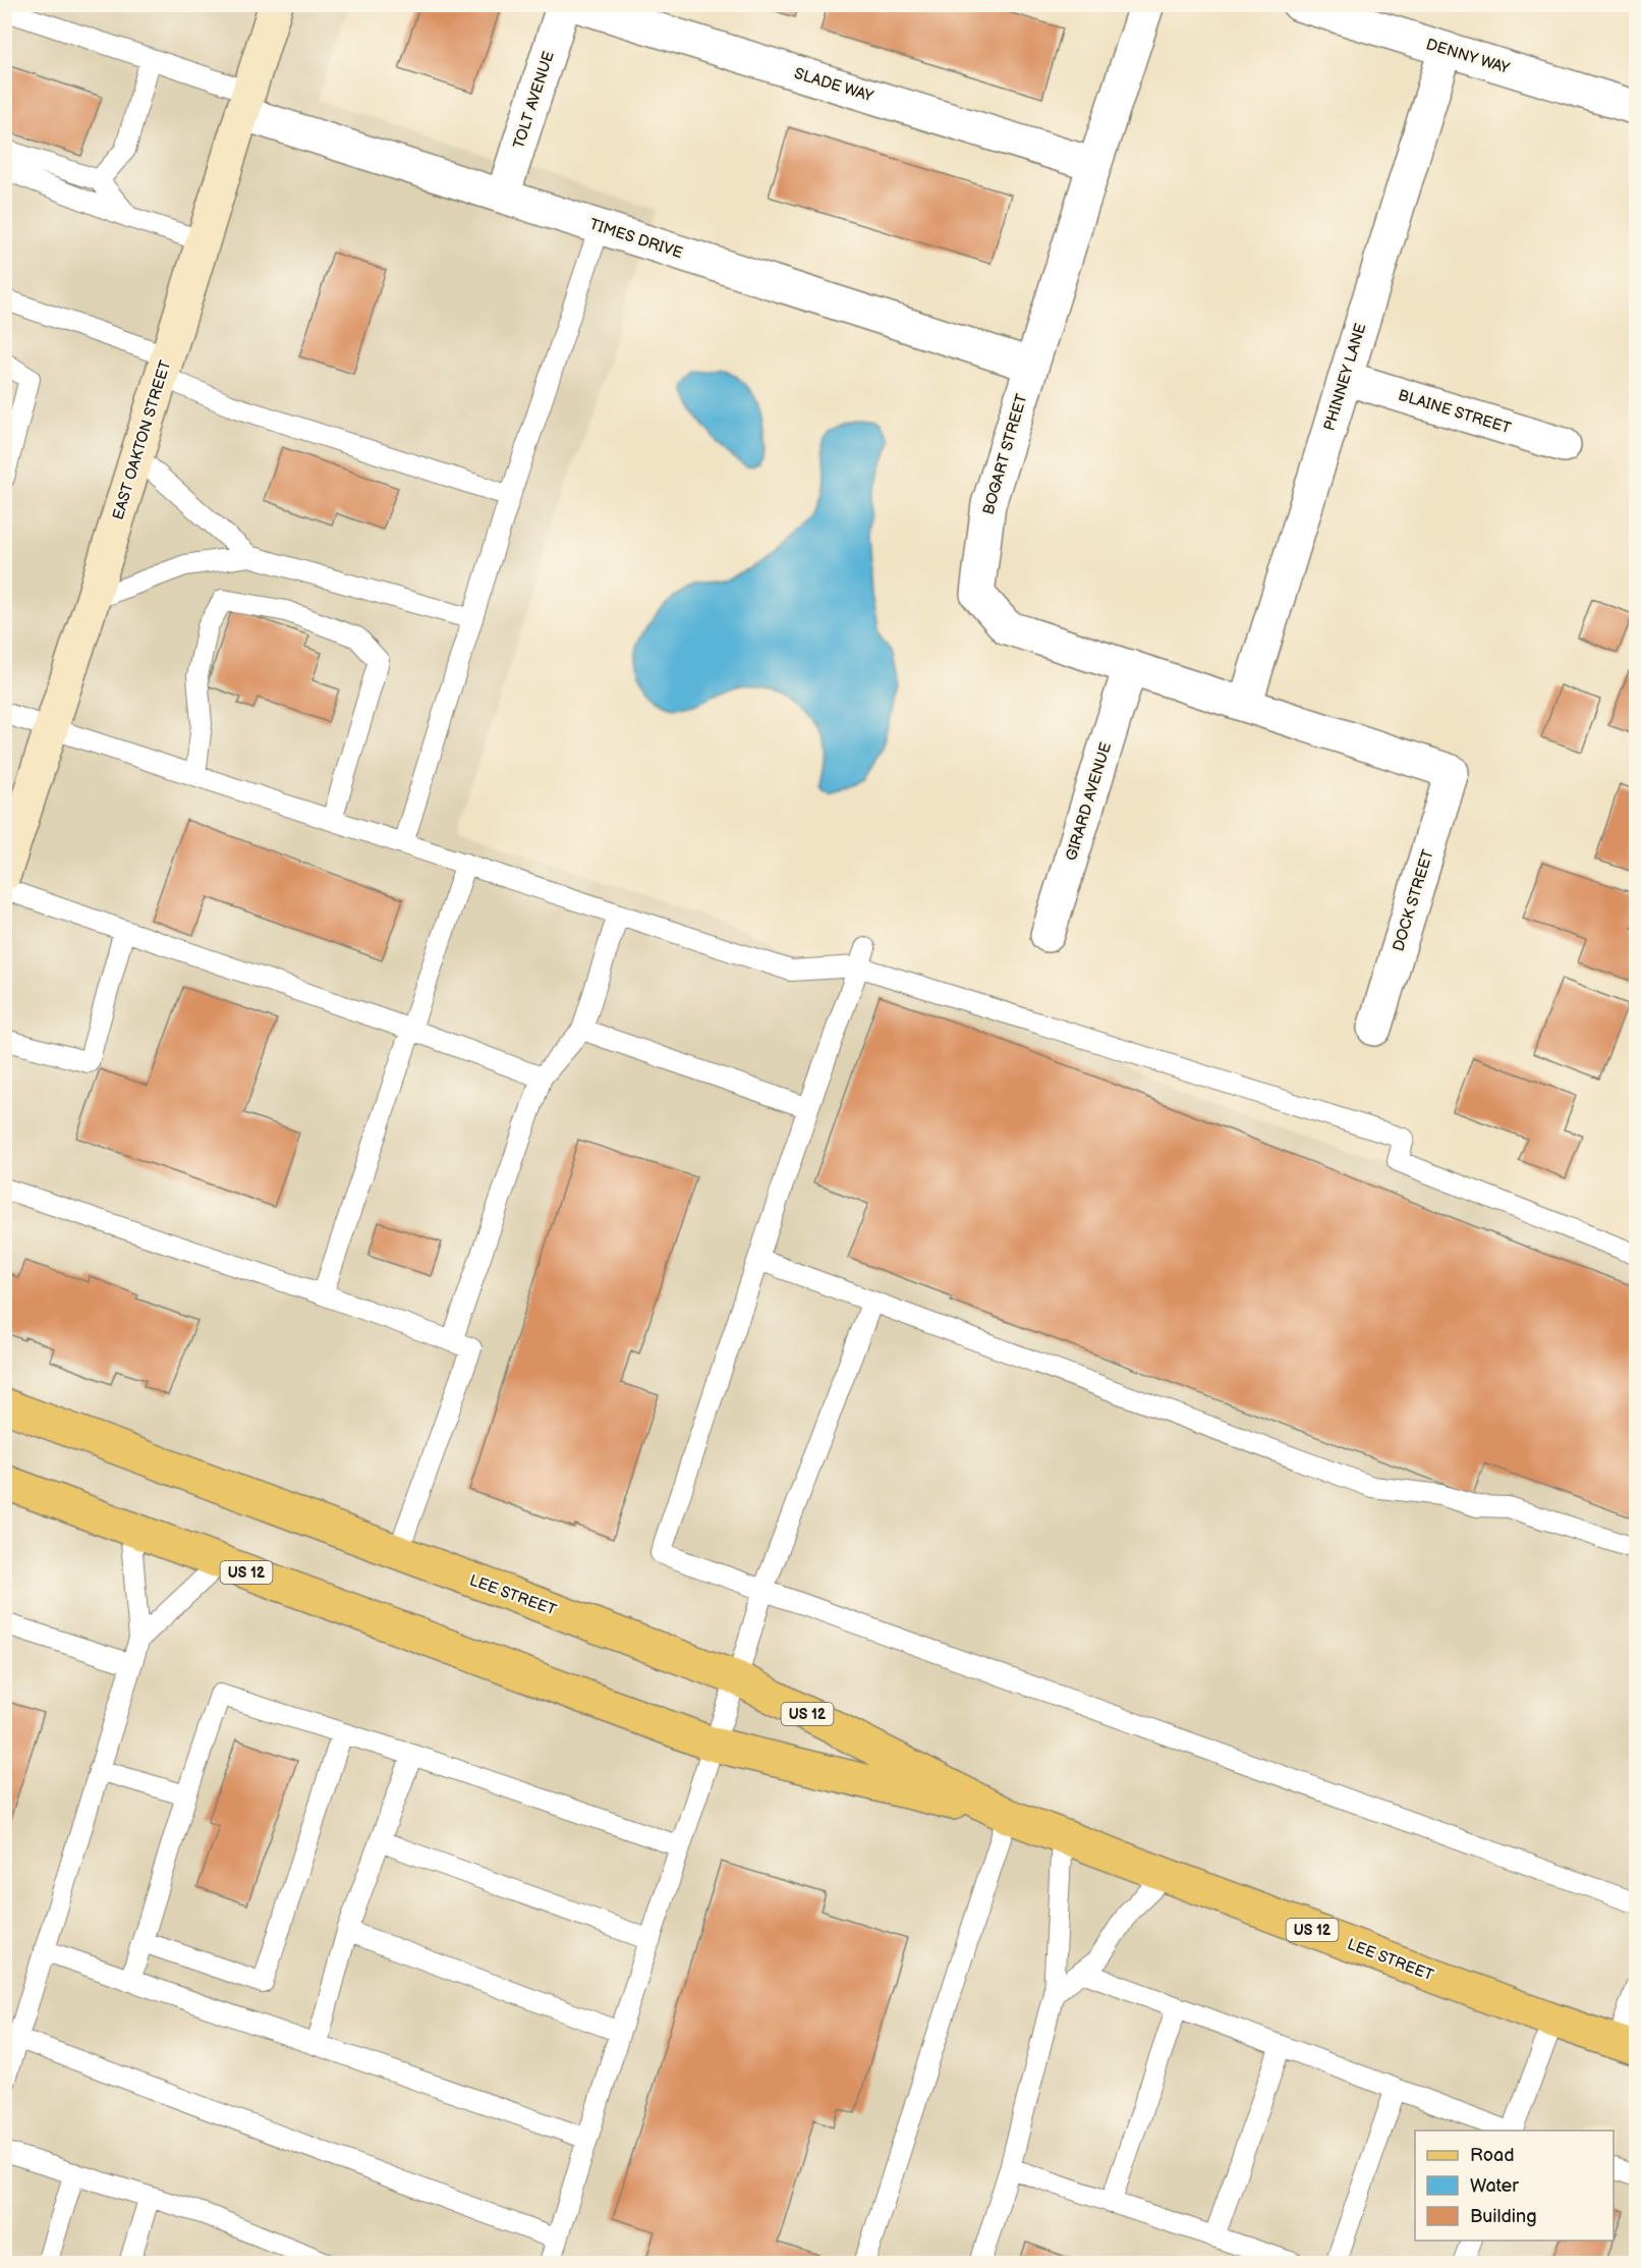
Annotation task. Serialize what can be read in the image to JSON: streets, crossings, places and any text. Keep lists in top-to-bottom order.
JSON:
{
  "streets": {
    "main road": ["EAST OAKTON STREET", "US 12", "LEE STREET"],
    "street": [
      "DENNY WAY",
      "SLADE WAY",
      "TOLT AVENUE",
      "TIMES DRIVE",
      "PHINNEY LANE",
      "BLAINE STREET",
      "BOGART STREET",
      "GIRARD AVENUE",
      "DOCK STREET"
    ]
  },
  "crossings": [
    ["DENNY WAY", "PHINNEY LANE"],
    ["SLADE WAY", "BOGART STREET"],
    ["TOLT AVENUE", "TIMES DRIVE"],
    ["TIMES DRIVE", "EAST OAKTON STREET"],
    ["TIMES DRIVE", "BOGART STREET"],
    ["PHINNEY LANE", "BLAINE STREET"],
    ["PHINNEY LANE", "BOGART STREET"],
    ["BOGART STREET", "GIRARD AVENUE"],
    ["BOGART STREET", "DOCK STREET"]
  ],
  "legend": ["Road", "Water", "Building"]
}
